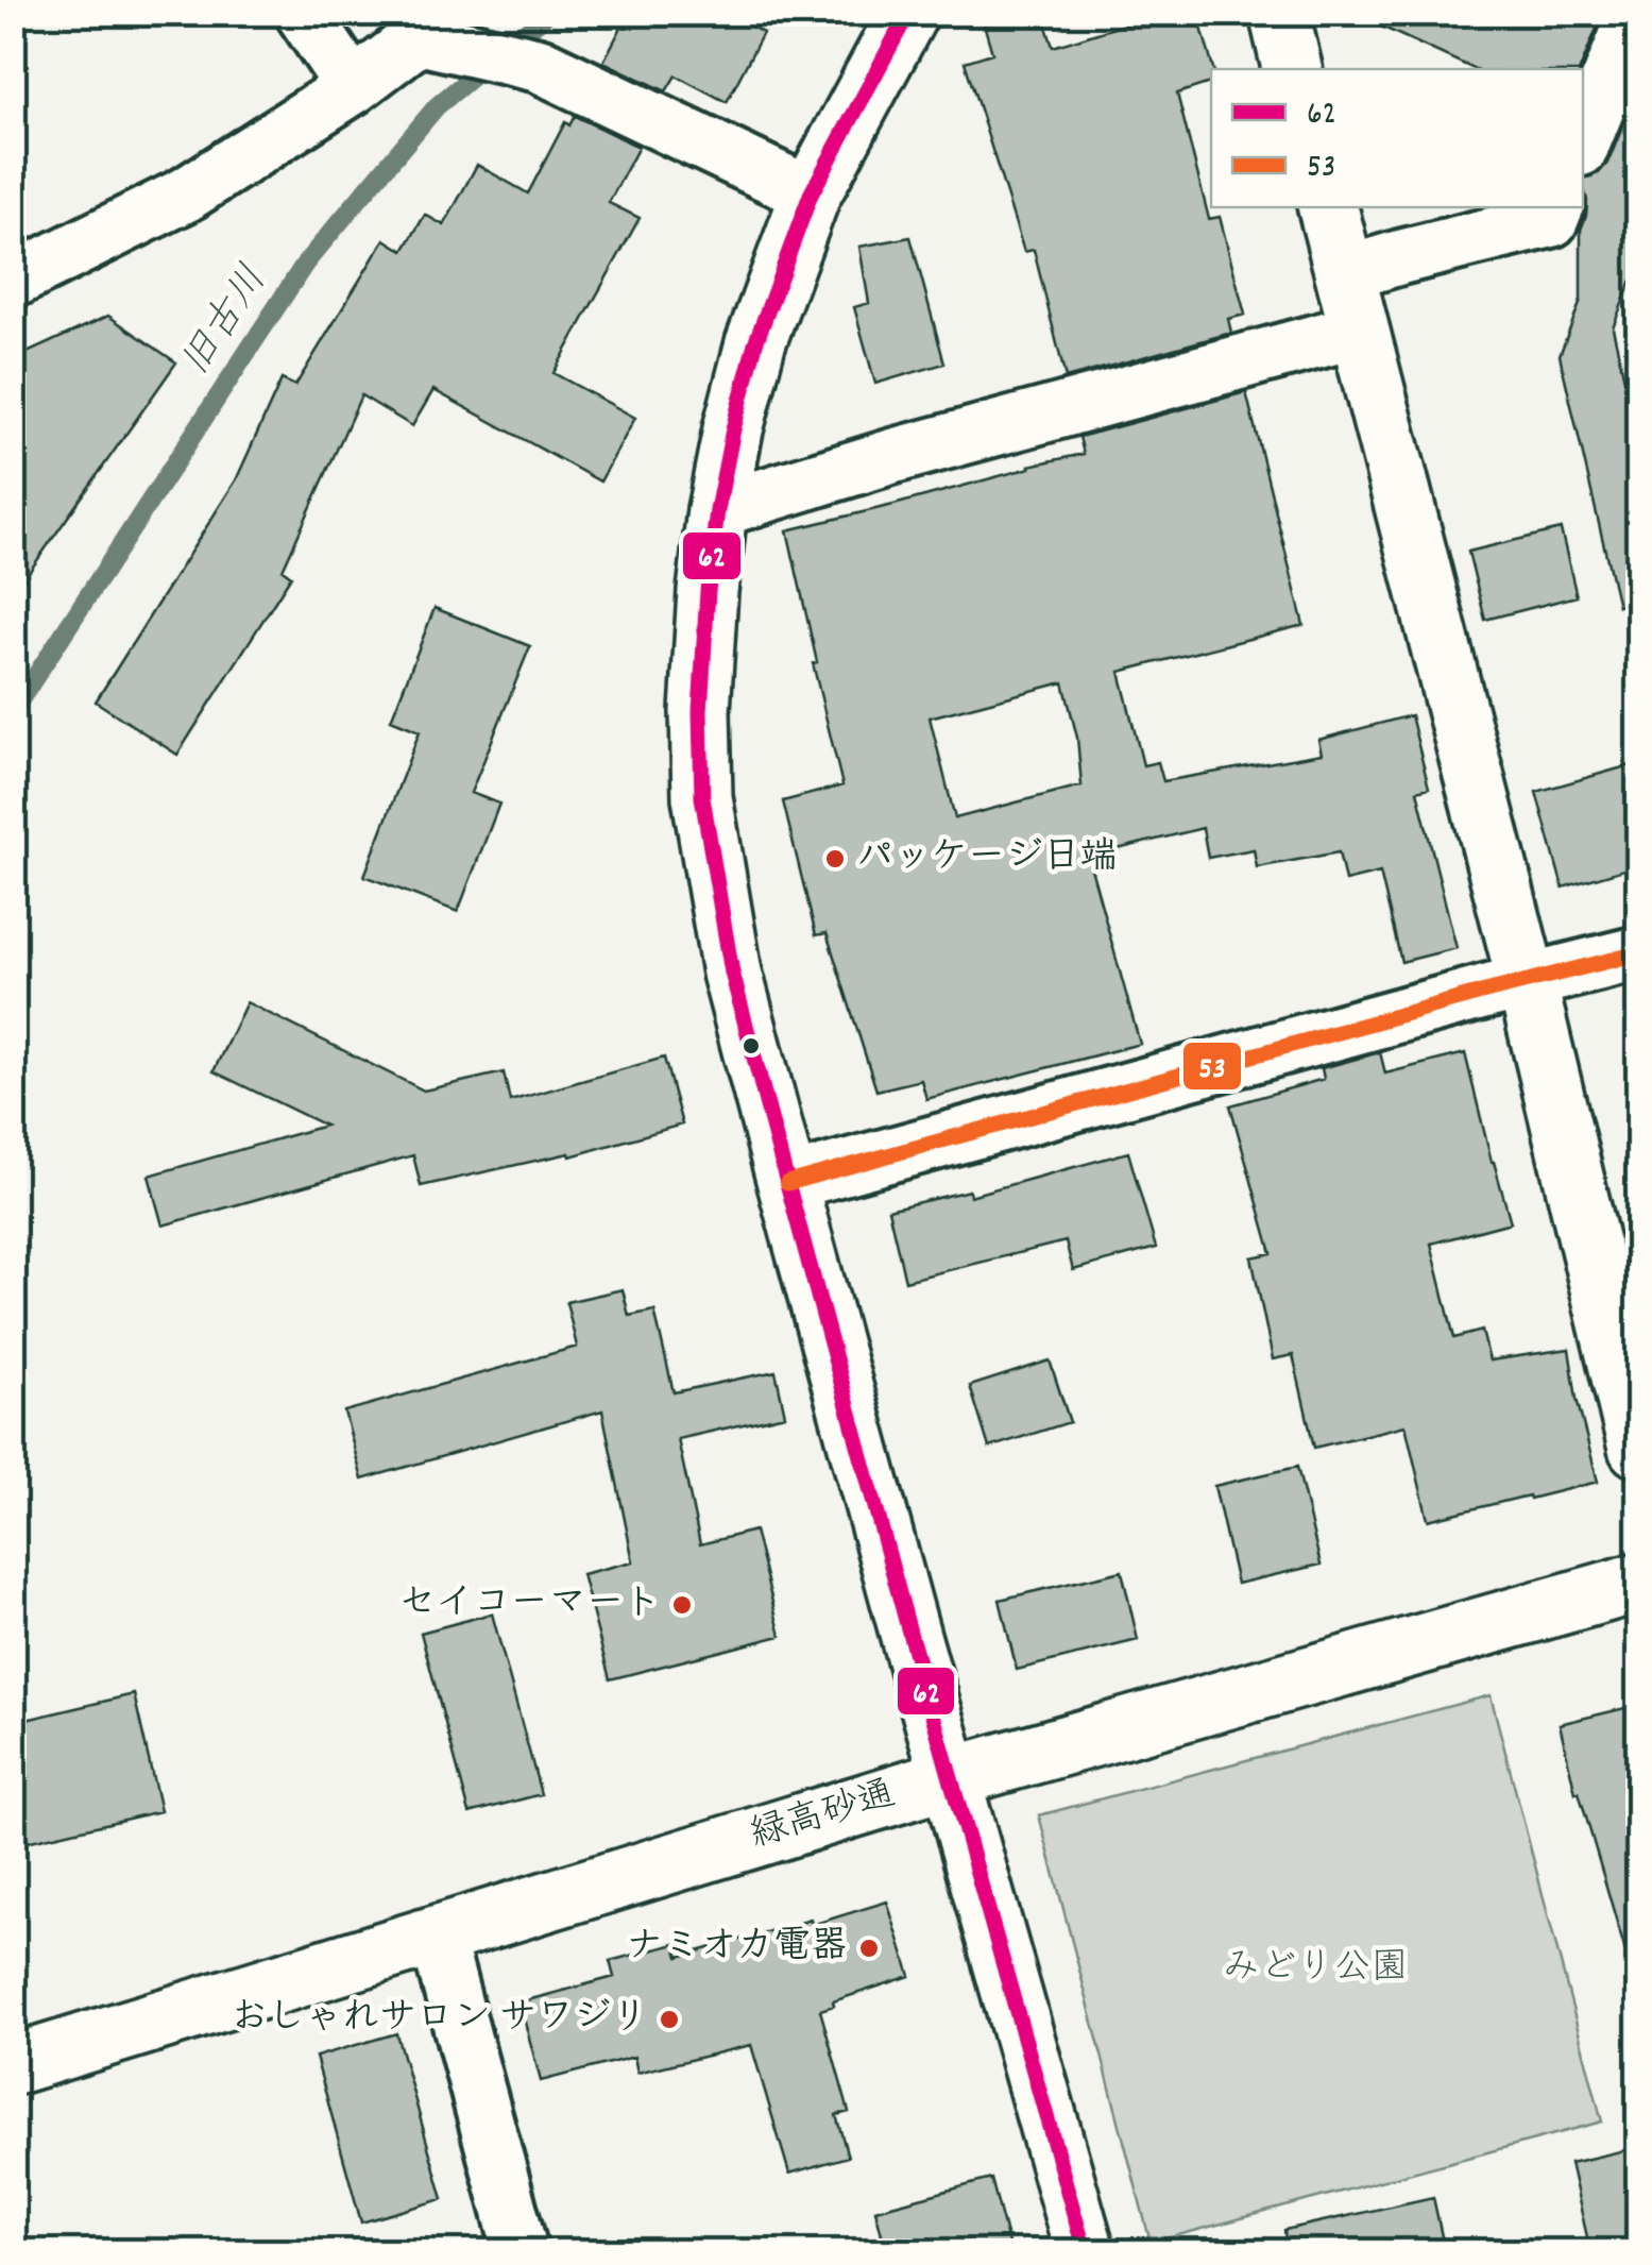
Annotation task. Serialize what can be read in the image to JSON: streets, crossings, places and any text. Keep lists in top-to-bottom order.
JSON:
{
  "streets": {
    "street": ["緑高砂通"]
  },
  "water": ["旧古川"],
  "parks": ["みどり公園"],
  "places": [
    "パッケージ日端",
    "セイコーマート",
    "ナミオカ電器",
    "おしゃれサロン サワジリ"
  ],
  "lines": ["transit line 62", "transit line 53"],
  "legend": ["62", "53"]
}
